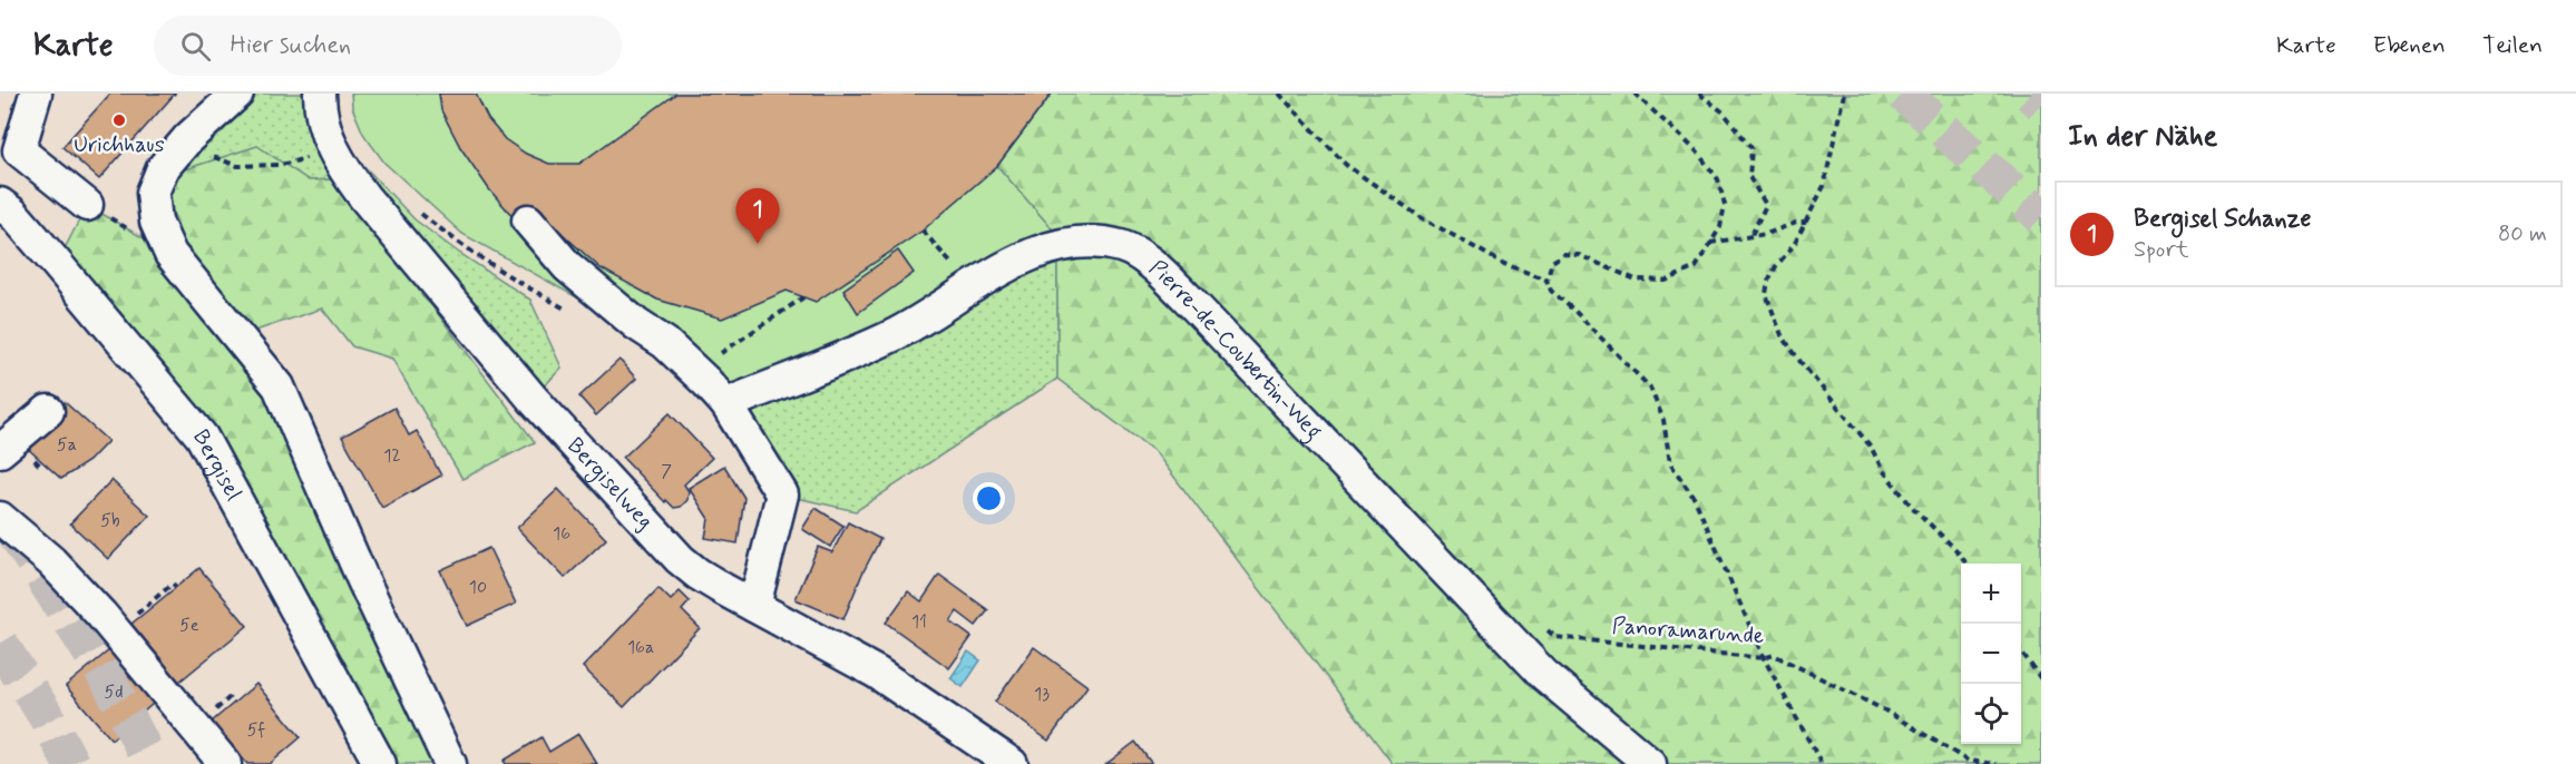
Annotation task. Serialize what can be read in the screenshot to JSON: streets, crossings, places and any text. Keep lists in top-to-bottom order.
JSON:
{
  "streets": {
    "street": ["Pierre-de-Coubertin-Weg", "Bergisel", "Bergiselweg"],
    "path": ["Panoramarunde"]
  },
  "places": ["Urichhaus"],
  "house_numbers": [
    "5a",
    "12",
    "7",
    "5b",
    "16",
    "10",
    "11",
    "5e",
    "16a",
    "5d",
    "13",
    "5f"
  ],
  "page": {
    "header": "Karte",
    "search": "Hier suchen",
    "nav": ["Karte", "Ebenen", "Teilen"],
    "heading": "In der Nähe",
    "list": [
      {
        "mark": "1",
        "name": "Bergisel Schanze",
        "note": "Sport",
        "value": "80 m"
      }
    ],
    "pins": "1",
    "map_buttons": ["+", "−"]
  }
}
